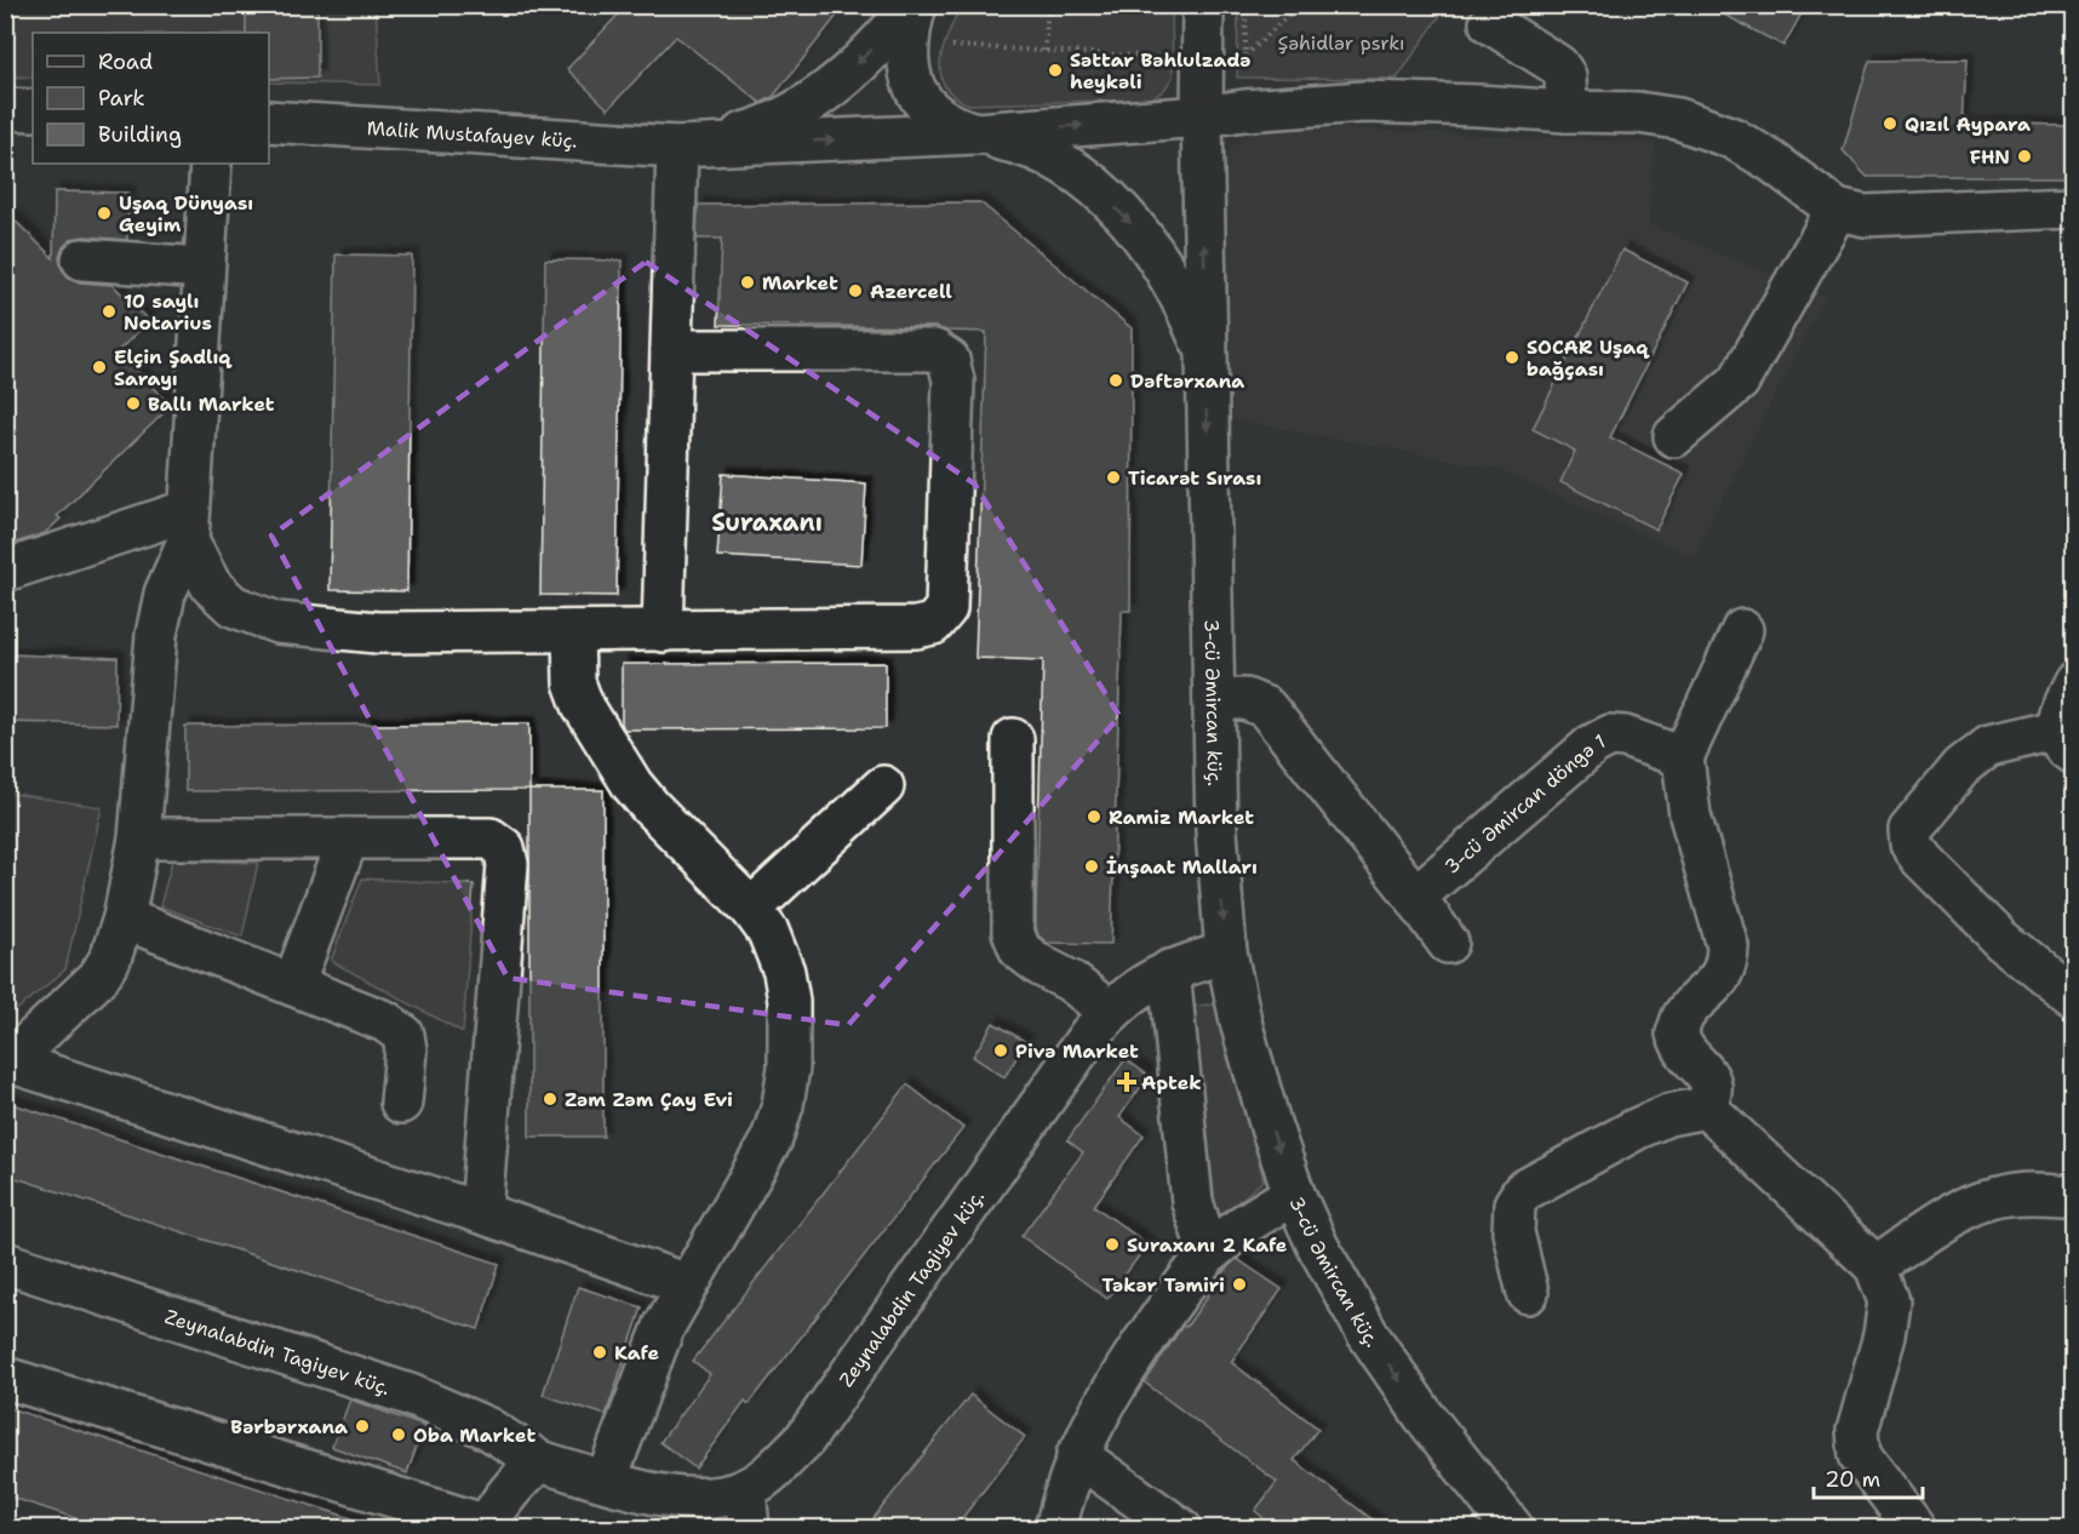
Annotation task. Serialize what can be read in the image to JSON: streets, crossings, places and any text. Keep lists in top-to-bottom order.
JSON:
{
  "streets": {
    "street": [
      "Malik Mustafayev küç.",
      "3-cü Əmircan küç.",
      "3-cü Əmircan döngə 1",
      "Zeynalabdin Tagiyev küç."
    ]
  },
  "crossings": [
    ["3-cü Əmircan küç.", "Zeynalabdin Tagiyev küç."]
  ],
  "districts": ["Suraxanı"],
  "parks": ["Şəhidlər psrkı"],
  "places": {
    "other": [
      "Səttar Bəhlulzadə heykəli",
      "Qızıl Aypara",
      "FHN",
      "Uşaq Dünyası Geyim",
      "Market",
      "Azercell",
      "10 saylı Notarius",
      "SOCAR Uşaq bağçası",
      "Elçin Şadlıq Sarayı",
      "Dəftərxana",
      "Ballı Market",
      "Ticarət Sırası",
      "Ramiz Market",
      "İnşaat Malları",
      "Pivə Market",
      "Zəm Zəm Çay Evi",
      "Suraxanı 2 Kafe",
      "Təkər Təmiri",
      "Kafe",
      "Bərbərxana",
      "Oba Market"
    ],
    "health": ["Aptek"]
  },
  "legend": ["Road", "Park", "Building"],
  "scale_bar": "20 m"
}
